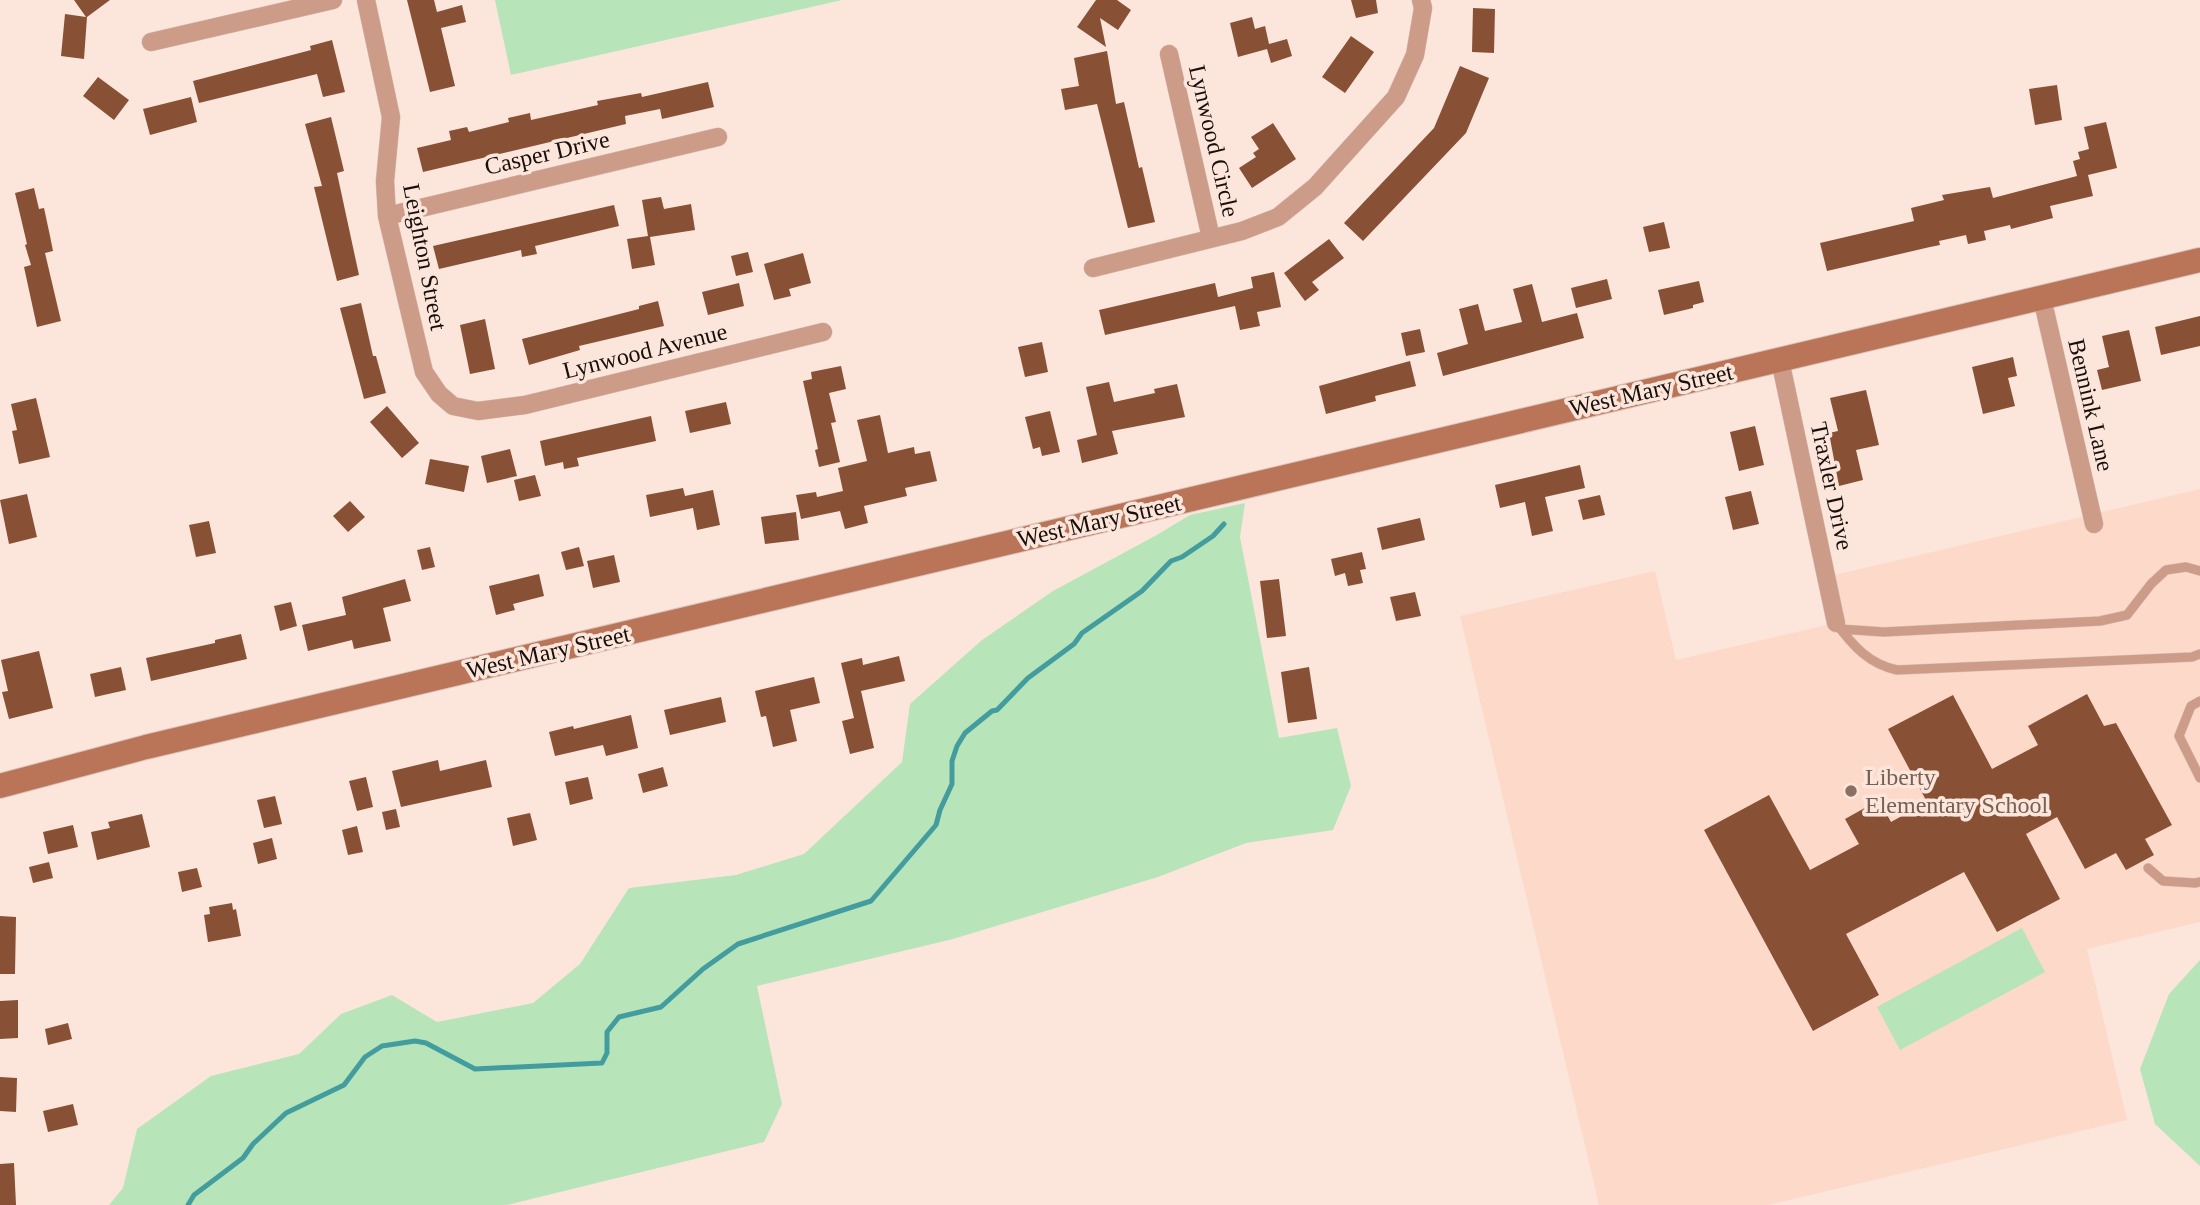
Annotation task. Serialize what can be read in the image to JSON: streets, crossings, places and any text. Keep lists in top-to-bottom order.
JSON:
{
  "streets": {
    "main road": ["West Mary Street"],
    "street": [
      "Lynwood Circle",
      "Casper Drive",
      "Leighton Street",
      "Lynwood Avenue",
      "Bennink Lane",
      "Traxler Drive"
    ]
  },
  "crossings": [
    ["Casper Drive", "Leighton Street"],
    ["Leighton Street", "Lynwood Avenue"],
    ["West Mary Street", "Bennink Lane"],
    ["West Mary Street", "Traxler Drive"]
  ],
  "places": ["Liberty Elementary School"]
}
